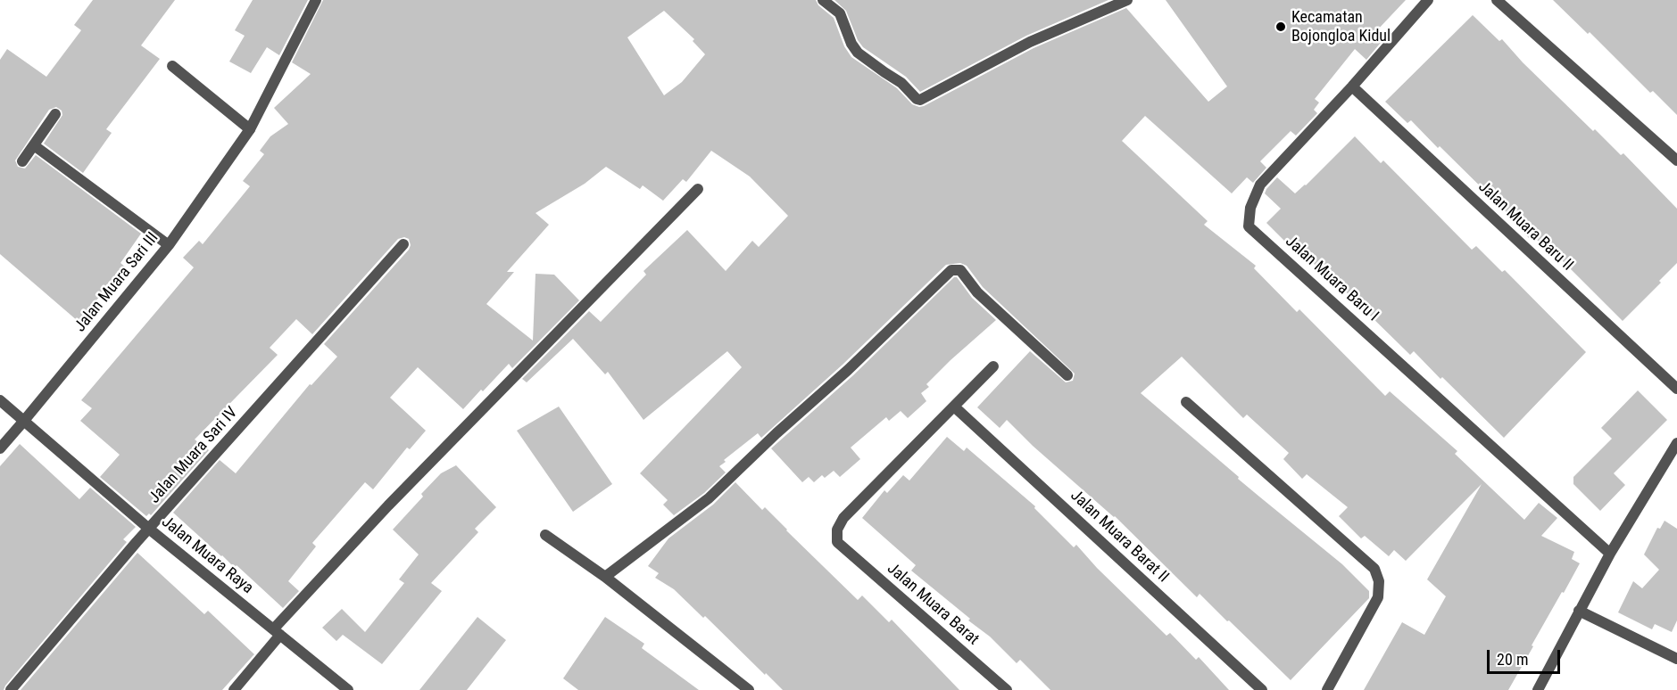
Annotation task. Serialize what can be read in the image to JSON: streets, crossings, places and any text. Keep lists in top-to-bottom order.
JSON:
{
  "streets": {
    "street": [
      "Jalan Muara Baru II",
      "Jalan Muara Baru I",
      "Jalan Muara Sari III",
      "Jalan Muara Sari IV",
      "Jalan Muara Barat II",
      "Jalan Muara Raya",
      "Jalan Muara Barat"
    ]
  },
  "crossings": [
    ["Jalan Muara Baru II", "Jalan Muara Baru I"],
    ["Jalan Muara Sari III", "Jalan Muara Raya"],
    ["Jalan Muara Sari IV", "Jalan Muara Raya"],
    ["Jalan Muara Barat II", "Jalan Muara Barat"]
  ],
  "places": ["Kecamatan Bojongloa Kidul"],
  "scale_bar": "20 m"
}
